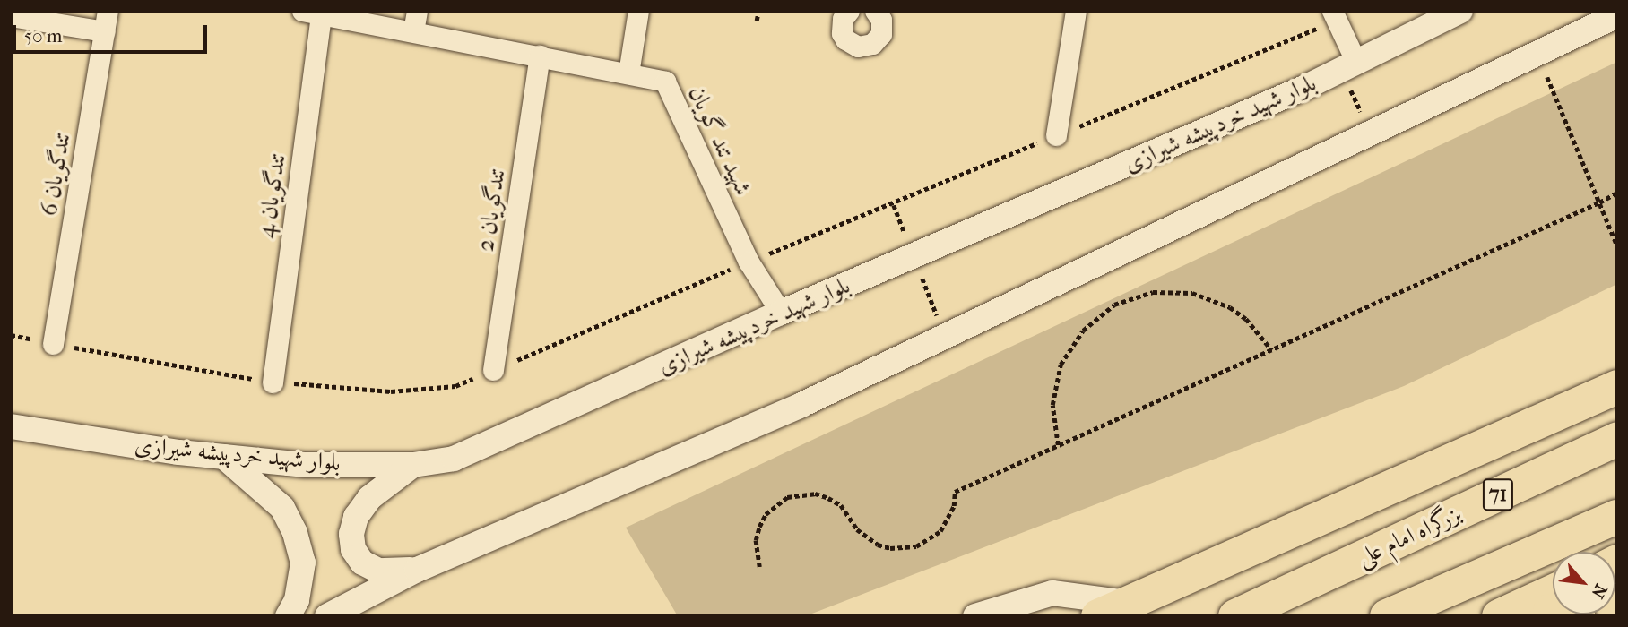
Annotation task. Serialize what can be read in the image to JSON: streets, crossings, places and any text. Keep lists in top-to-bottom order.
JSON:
{
  "streets": {
    "highway": ["71", "بزرگراه امام علی"],
    "street": [
      "بلوار شهید خردپیشه شیرازی",
      "شهید تند گویان",
      "تندگویان 6",
      "تندگویان 4",
      "تندگویان 2"
    ]
  },
  "crossings": [
    ["بلوار شهید خردپیشه شیرازی", "شهید تند گویان"],
    ["شهید تند گویان", "تندگویان 4"],
    ["شهید تند گویان", "تندگویان 2"]
  ],
  "scale_bar": "50 m",
  "north": "bottom right"
}
